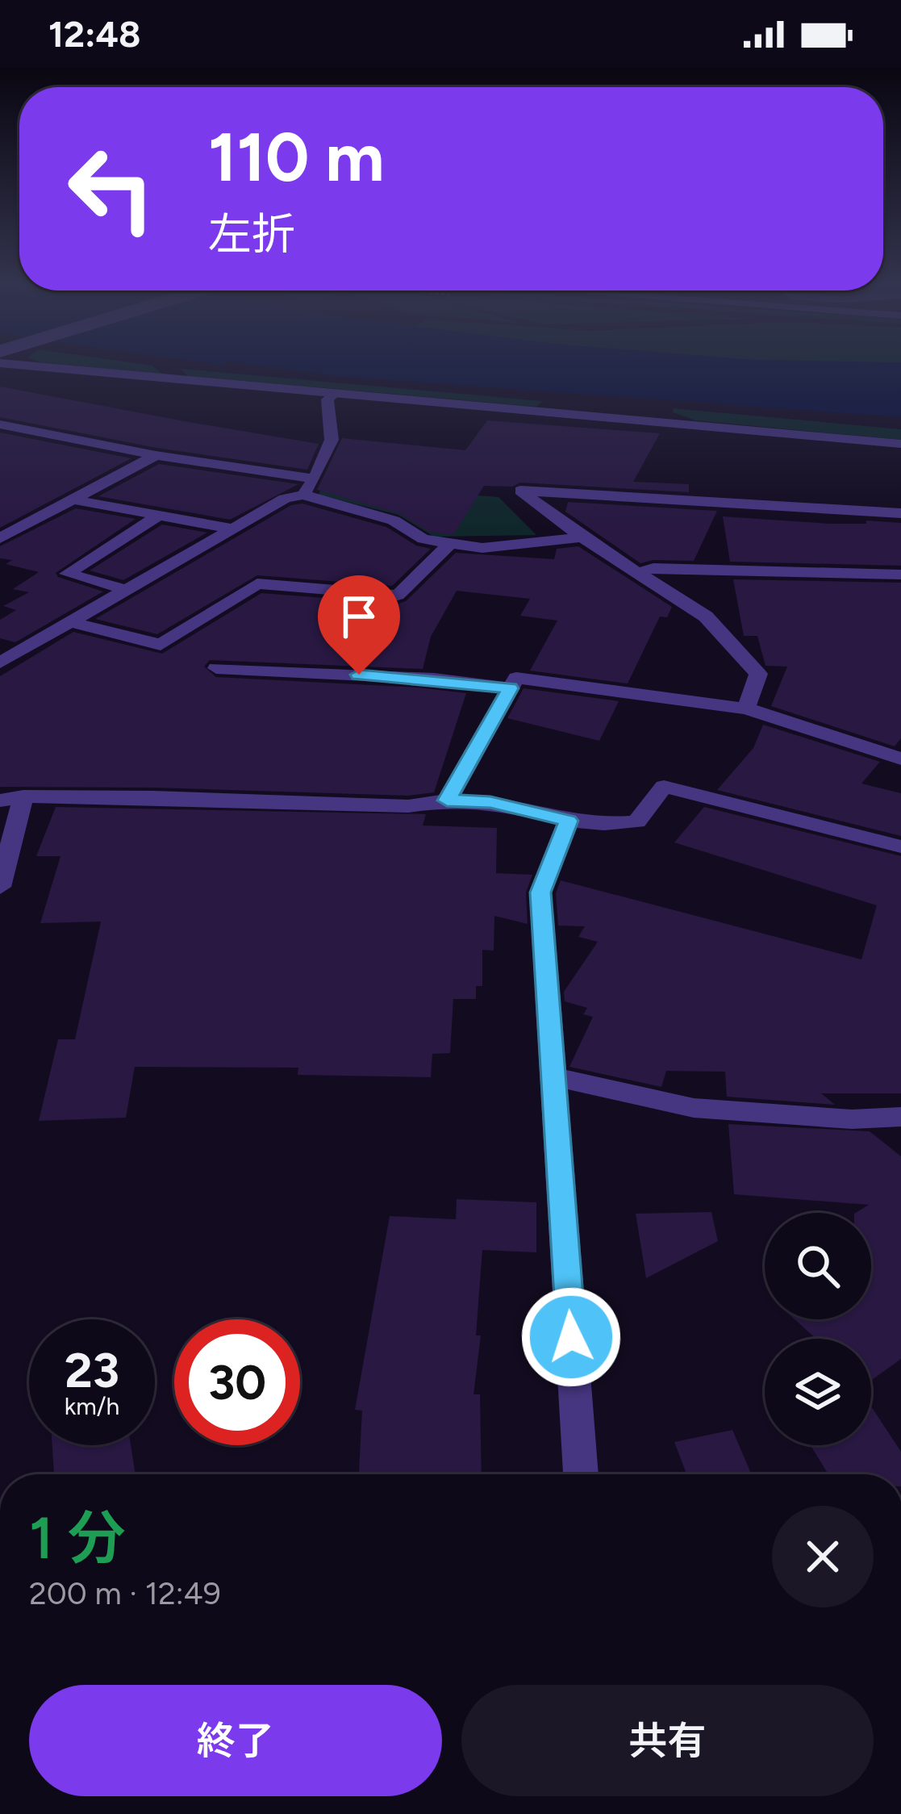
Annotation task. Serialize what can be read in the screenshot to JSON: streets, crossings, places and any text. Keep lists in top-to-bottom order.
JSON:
{
  "page": {
    "status": "12:48",
    "turn": ["110 m", "左折"],
    "speed": "23 km/h",
    "limit": "30",
    "heading": ["1 分", "200 m · 12:49"],
    "buttons": ["終了", "共有"]
  }
}
